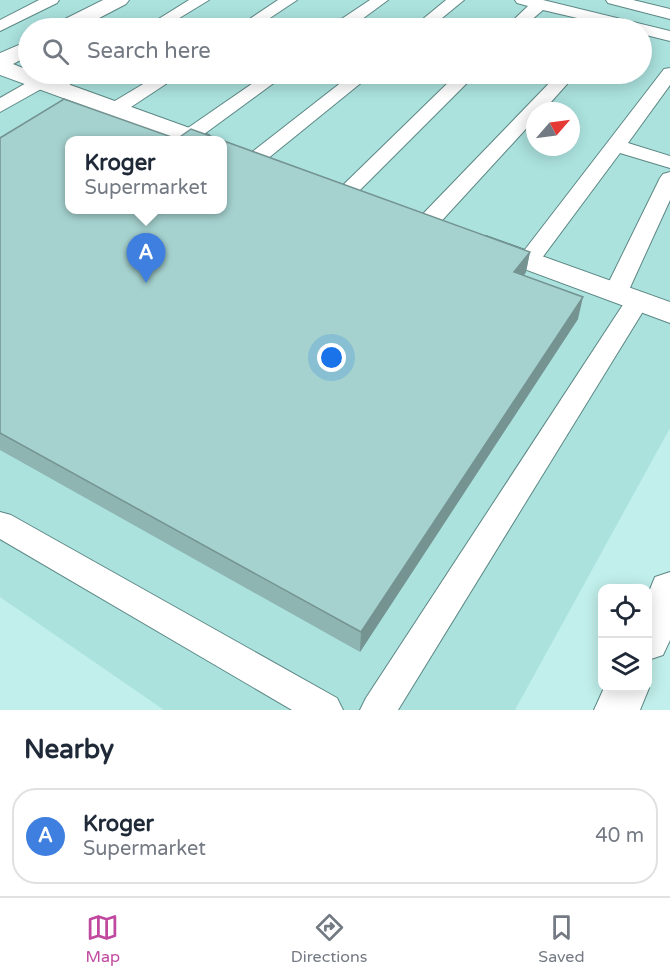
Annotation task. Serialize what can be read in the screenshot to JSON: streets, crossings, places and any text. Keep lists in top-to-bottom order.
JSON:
{
  "north": "top right",
  "page": {
    "search": "Search here",
    "popup": ["Kroger", "Supermarket"],
    "pins": "A",
    "heading": "Nearby",
    "list": [
      {
        "mark": "A",
        "name": "Kroger",
        "note": "Supermarket",
        "value": "40 m"
      }
    ],
    "nav": ["Map", "Directions", "Saved"]
  }
}
